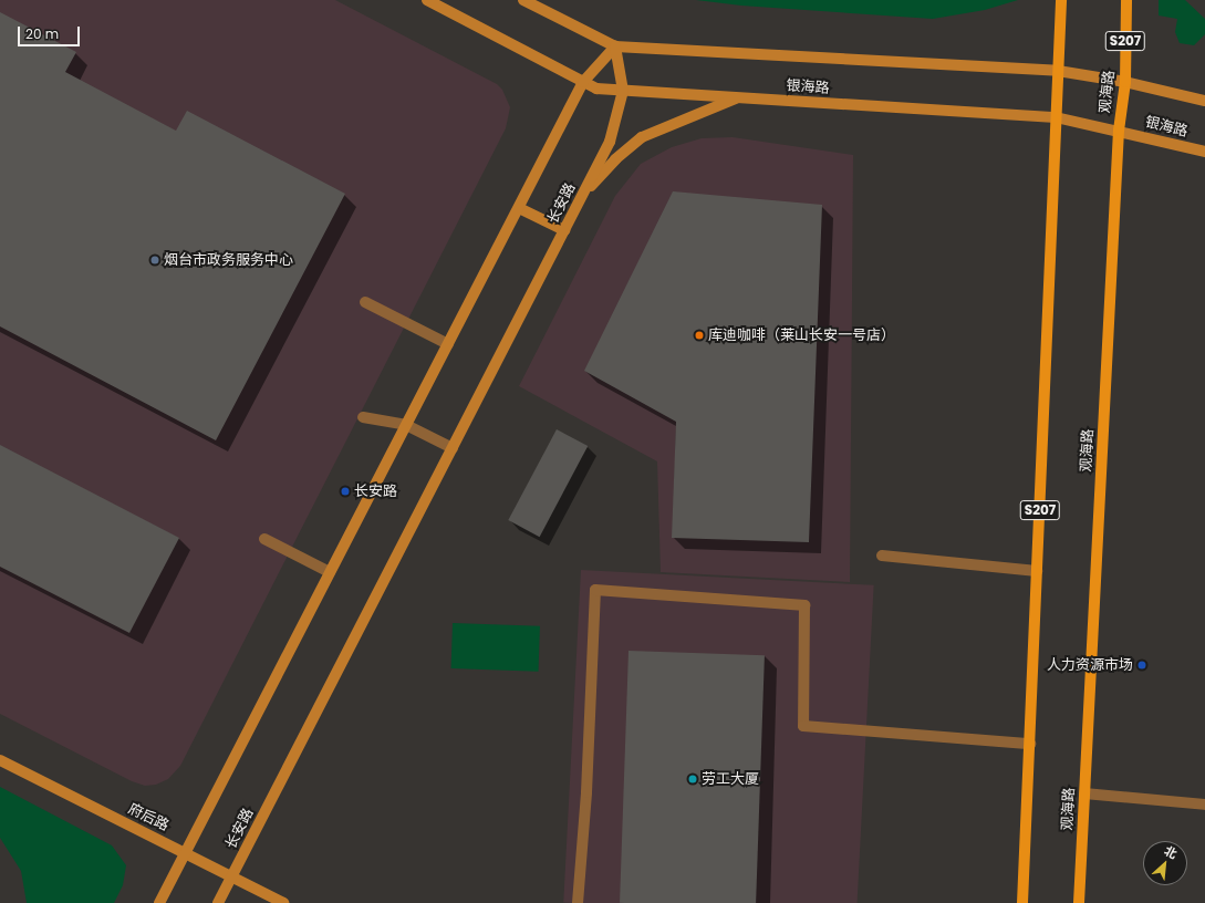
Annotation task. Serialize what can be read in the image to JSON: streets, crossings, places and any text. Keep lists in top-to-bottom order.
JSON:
{
  "streets": {
    "main road": ["S207", "观海路"],
    "street": ["银海路", "长安路", "府后路"]
  },
  "crossings": [
    ["S207", "银海路"],
    ["银海路", "观海路"],
    ["银海路", "长安路"],
    ["长安路", "府后路"]
  ],
  "places": [
    "烟台市政务服务中心",
    "库迪咖啡（莱山长安一号店）",
    "长安路",
    "人力资源市场",
    "劳工大厦"
  ],
  "scale_bar": "20 m",
  "north": "top right"
}
